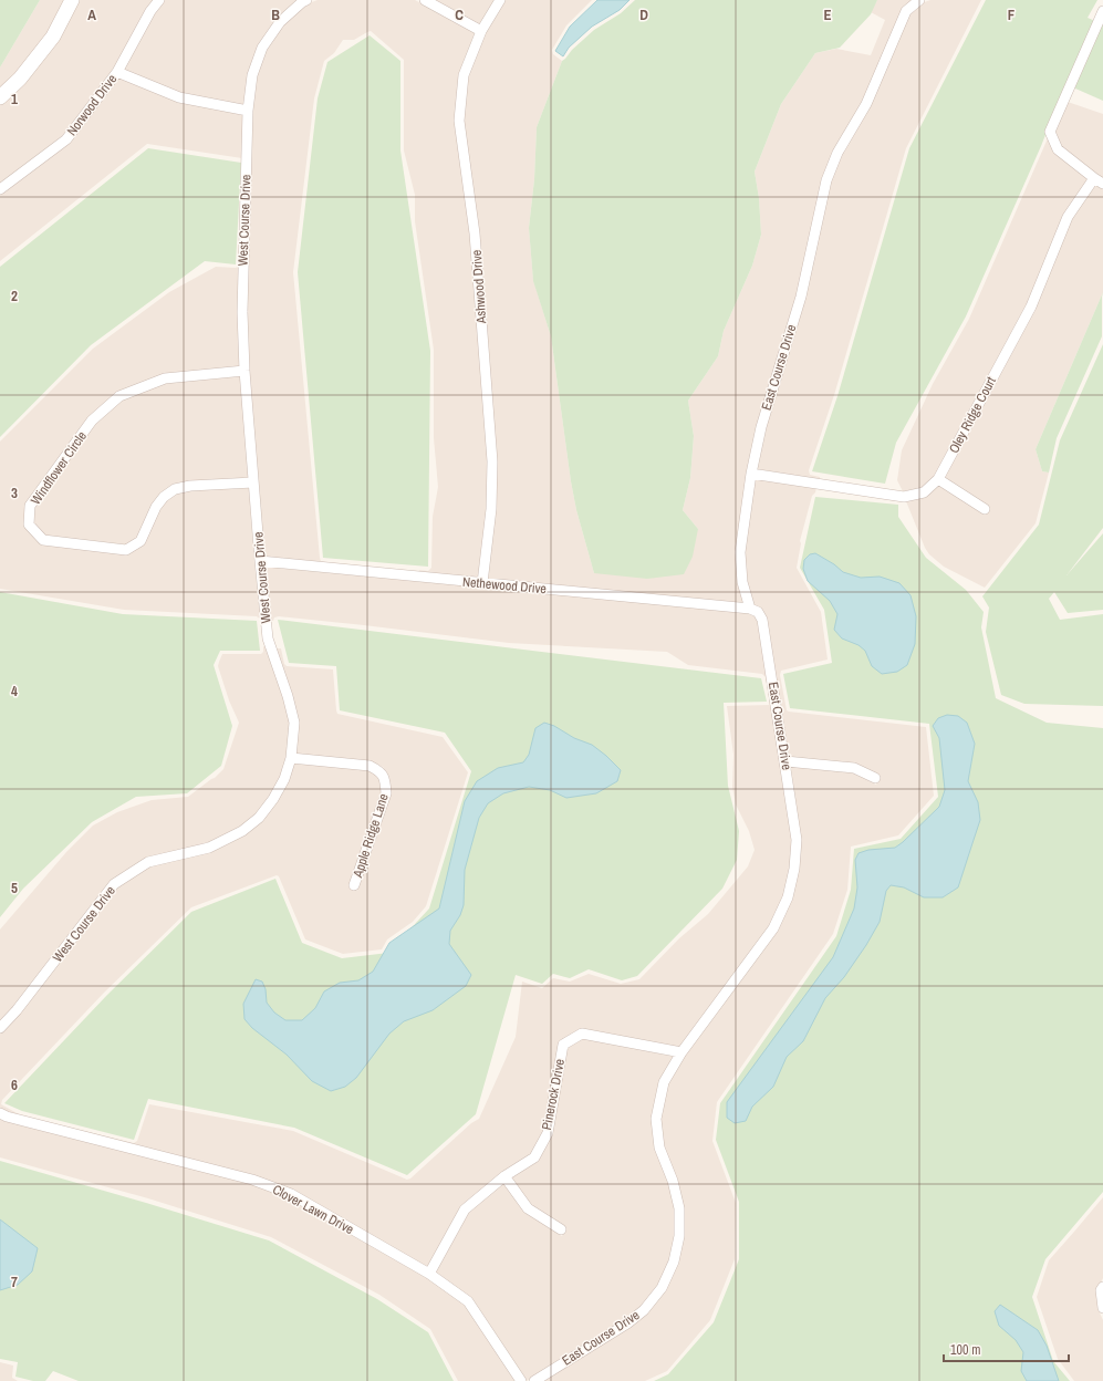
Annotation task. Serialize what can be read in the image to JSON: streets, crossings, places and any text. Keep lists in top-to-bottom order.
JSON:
{
  "streets": {
    "street": [
      "Norwood Drive",
      "West Course Drive",
      "Ashwood Drive",
      "East Course Drive",
      "Oley Ridge Court",
      "Windflower Circle",
      "Nethewood Drive",
      "Apple Ridge Lane",
      "Pinerock Drive",
      "Clover Lawn Drive"
    ]
  },
  "crossings": [
    ["West Course Drive", "Windflower Circle"],
    ["West Course Drive", "Nethewood Drive"],
    ["West Course Drive", "Apple Ridge Lane"],
    ["Ashwood Drive", "Nethewood Drive"],
    ["East Course Drive", "Oley Ridge Court"],
    ["East Course Drive", "Nethewood Drive"],
    ["East Course Drive", "Pinerock Drive"],
    ["Pinerock Drive", "Clover Lawn Drive"]
  ],
  "scale_bar": "100 m",
  "grid": {
    "columns": [
      "A",
      "B",
      "C",
      "D",
      "E",
      "F"
    ],
    "rows": [
      "1",
      "2",
      "3",
      "4",
      "5",
      "6",
      "7"
    ]
  }
}
